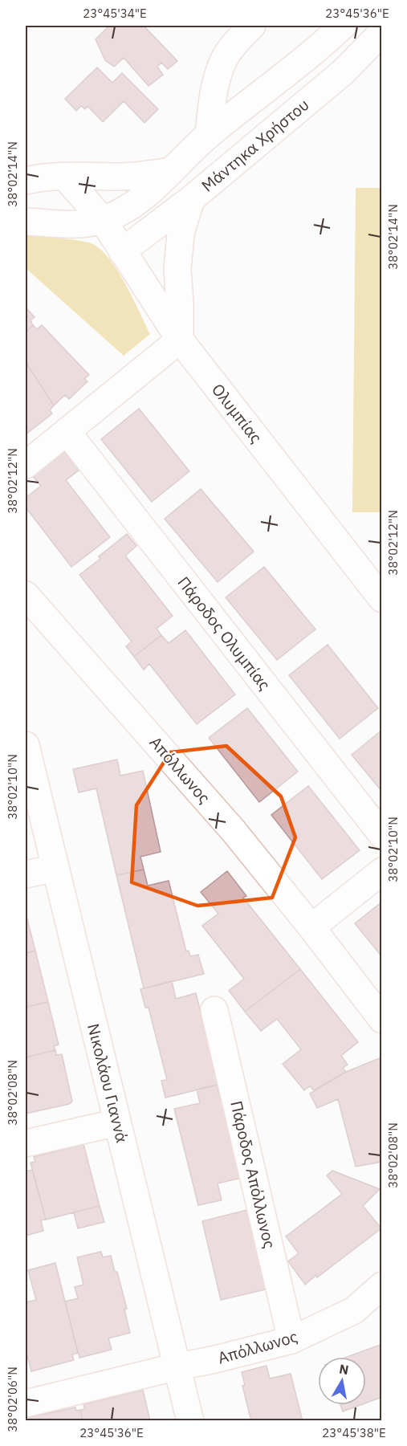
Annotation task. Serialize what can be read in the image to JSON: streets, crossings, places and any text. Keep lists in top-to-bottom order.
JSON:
{
  "streets": {
    "street": [
      "Μάντηκα Χρήστου",
      "Ολυμπίας",
      "Πάροδος Ολυμπίας",
      "Απόλλωνος",
      "Νικολάου Γιαννά",
      "Πάροδος Απόλλωνος"
    ]
  },
  "crossings": [
    ["Μάντηκα Χρήστου", "Ολυμπίας"],
    ["Απόλλωνος", "Νικολάου Γιαννά"],
    ["Απόλλωνος", "Πάροδος Απόλλωνος"]
  ],
  "north": "top",
  "coordinates": [
    "23°45'34\"E",
    "23°45'36\"E",
    "38°02'14\"N",
    "38°02'12\"N",
    "38°02'10\"N",
    "38°02'08\"N",
    "38°02'06\"N",
    "23°45'38\"E"
  ]
}
